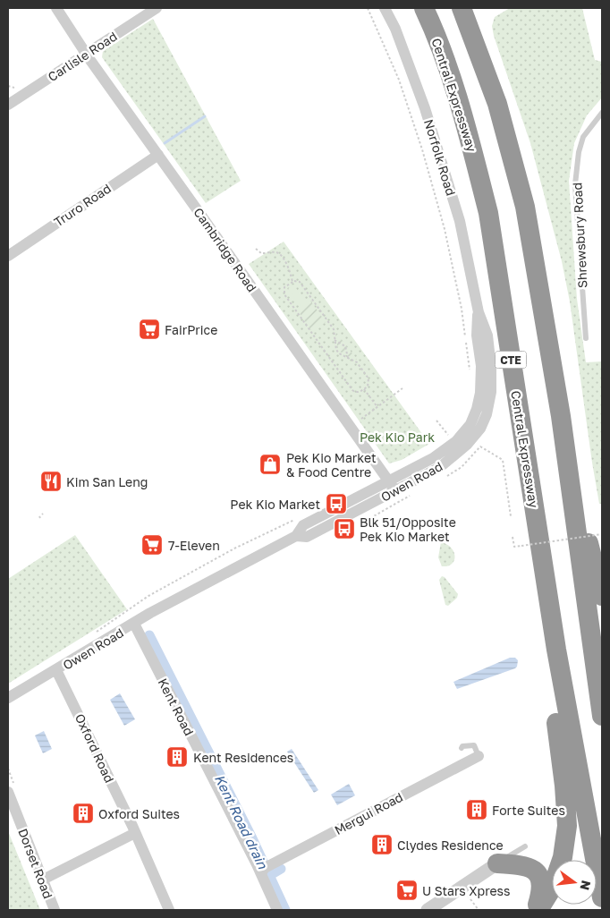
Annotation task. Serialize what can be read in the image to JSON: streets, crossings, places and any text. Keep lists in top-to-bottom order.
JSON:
{
  "streets": {
    "highway": ["Central Expressway", "CTE"],
    "street": [
      "Carlisle Road",
      "Norfolk Road",
      "Truro Road",
      "Cambridge Road",
      "Owen Road",
      "Kent Road",
      "Oxford Road",
      "Mergui Road",
      "Dorset Road"
    ],
    "lane": ["Shrewsbury Road"]
  },
  "crossings": [
    ["Carlisle Road", "Cambridge Road"],
    ["Norfolk Road", "Owen Road"],
    ["Truro Road", "Cambridge Road"],
    ["Cambridge Road", "Owen Road"],
    ["Owen Road", "Kent Road"],
    ["Owen Road", "Oxford Road"],
    ["Kent Road", "Mergui Road"]
  ],
  "water": ["Kent Road drain"],
  "parks": ["Pek Kio Park"],
  "places": {
    "supermarket": ["FairPrice", "7-Eleven", "U Stars Xpress"],
    "shop": ["Pek Kio Market & Food Centre"],
    "restaurant": ["Kim San Leng"],
    "bus stop": ["Pek Kio Market", "Blk 51/Opposite Pek Kio Market"],
    "building": [
      "Kent Residences",
      "Forte Suites",
      "Oxford Suites",
      "Clydes Residence"
    ]
  },
  "north": "right"
}
